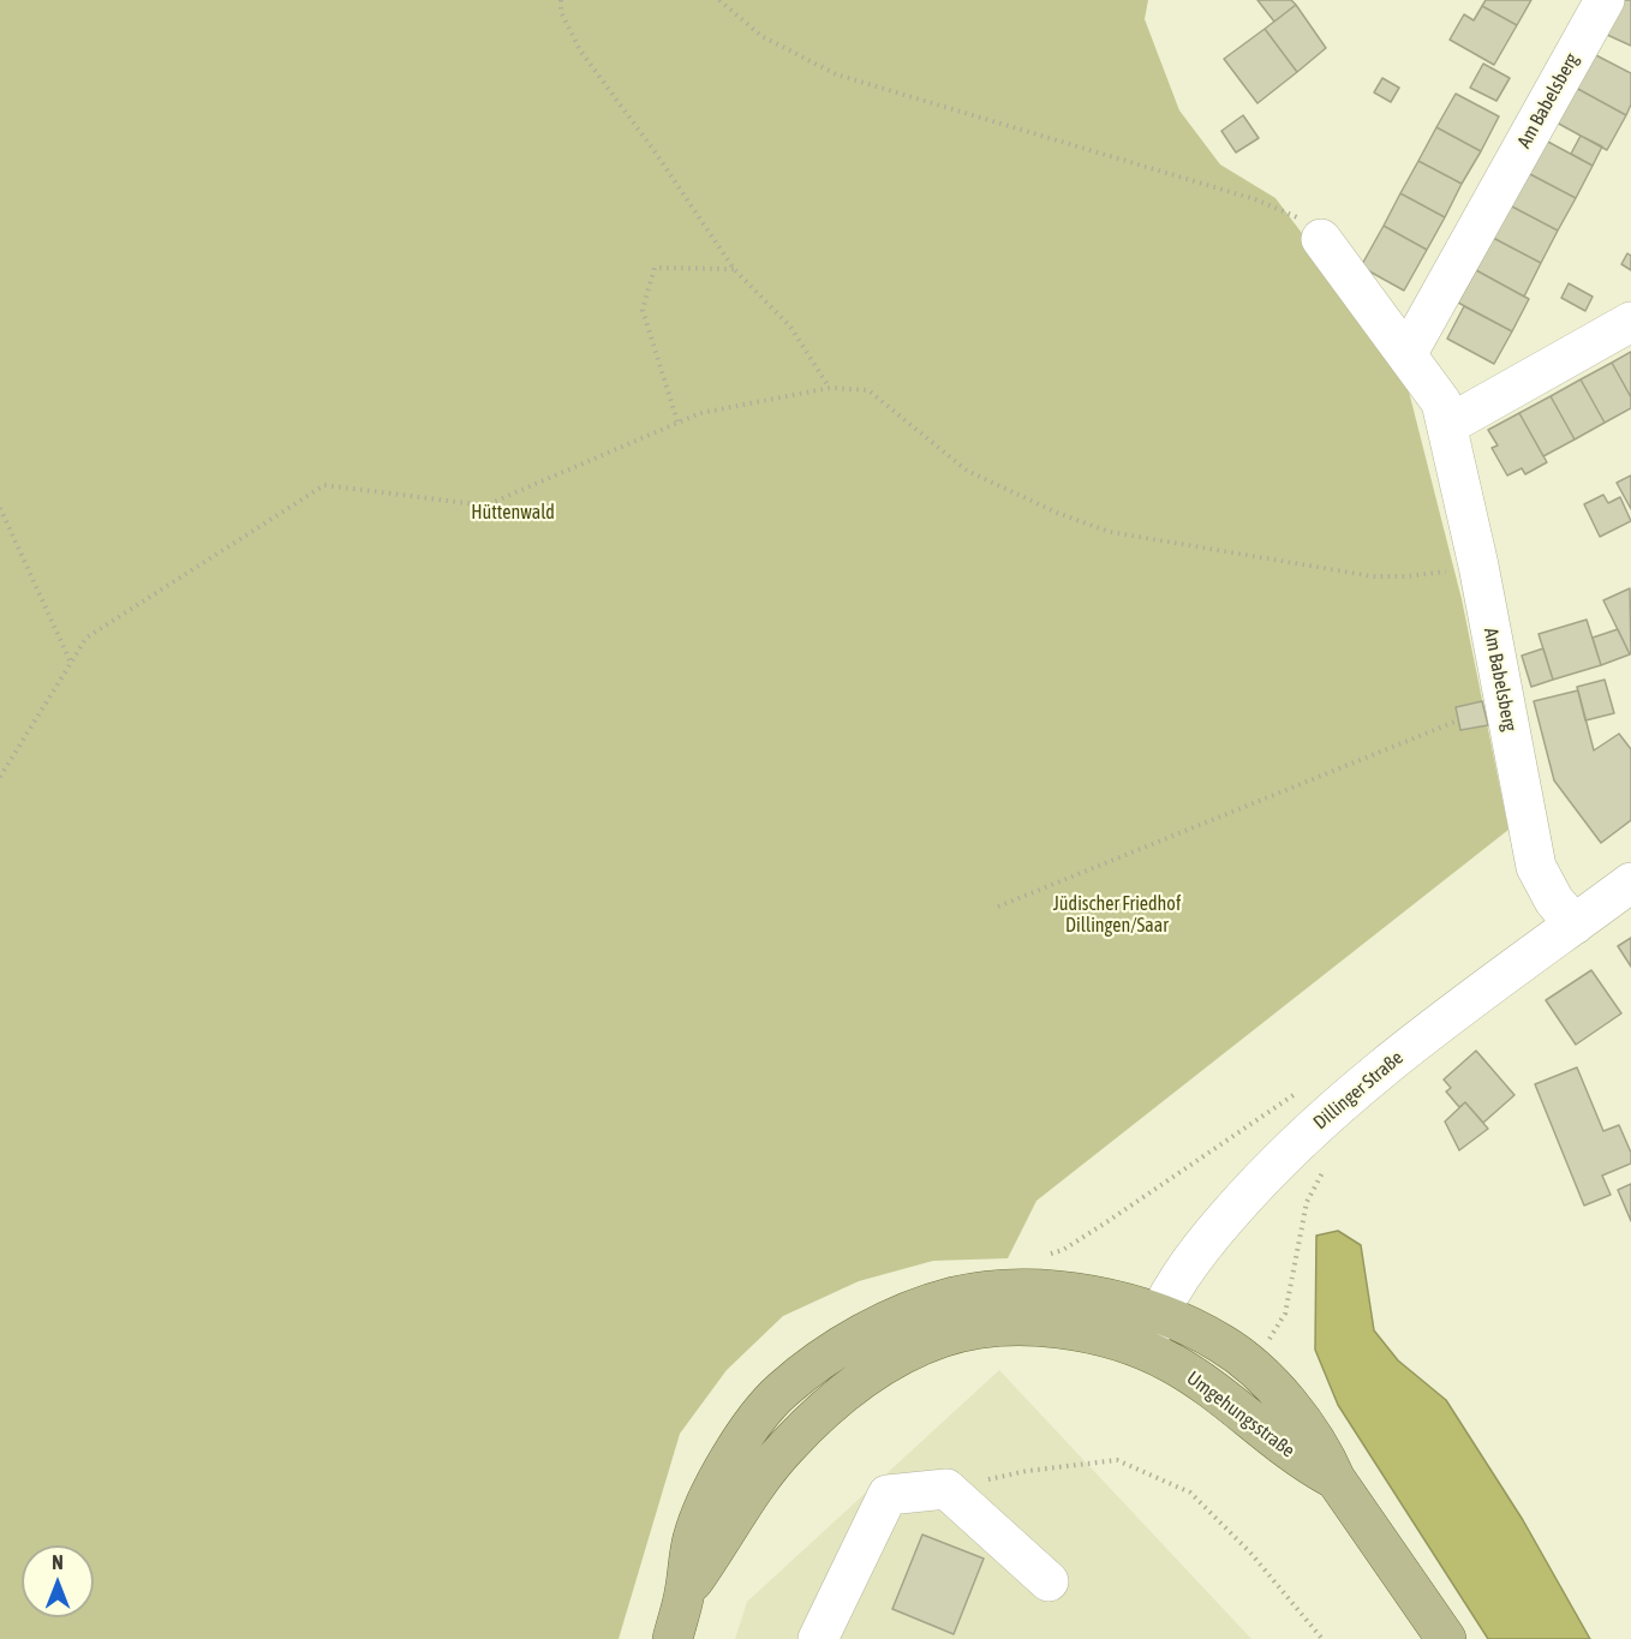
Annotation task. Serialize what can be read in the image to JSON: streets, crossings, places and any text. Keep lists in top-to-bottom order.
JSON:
{
  "streets": {
    "main road": ["Umgehungsstraße"],
    "street": ["Am Babelsberg", "Dillinger Straße"]
  },
  "crossings": [
    ["Am Babelsberg", "Dillinger Straße"],
    ["Dillinger Straße", "Umgehungsstraße"]
  ],
  "parks": ["Hüttenwald", "Jüdischer Friedhof Dillingen/Saar"],
  "north": "top"
}
